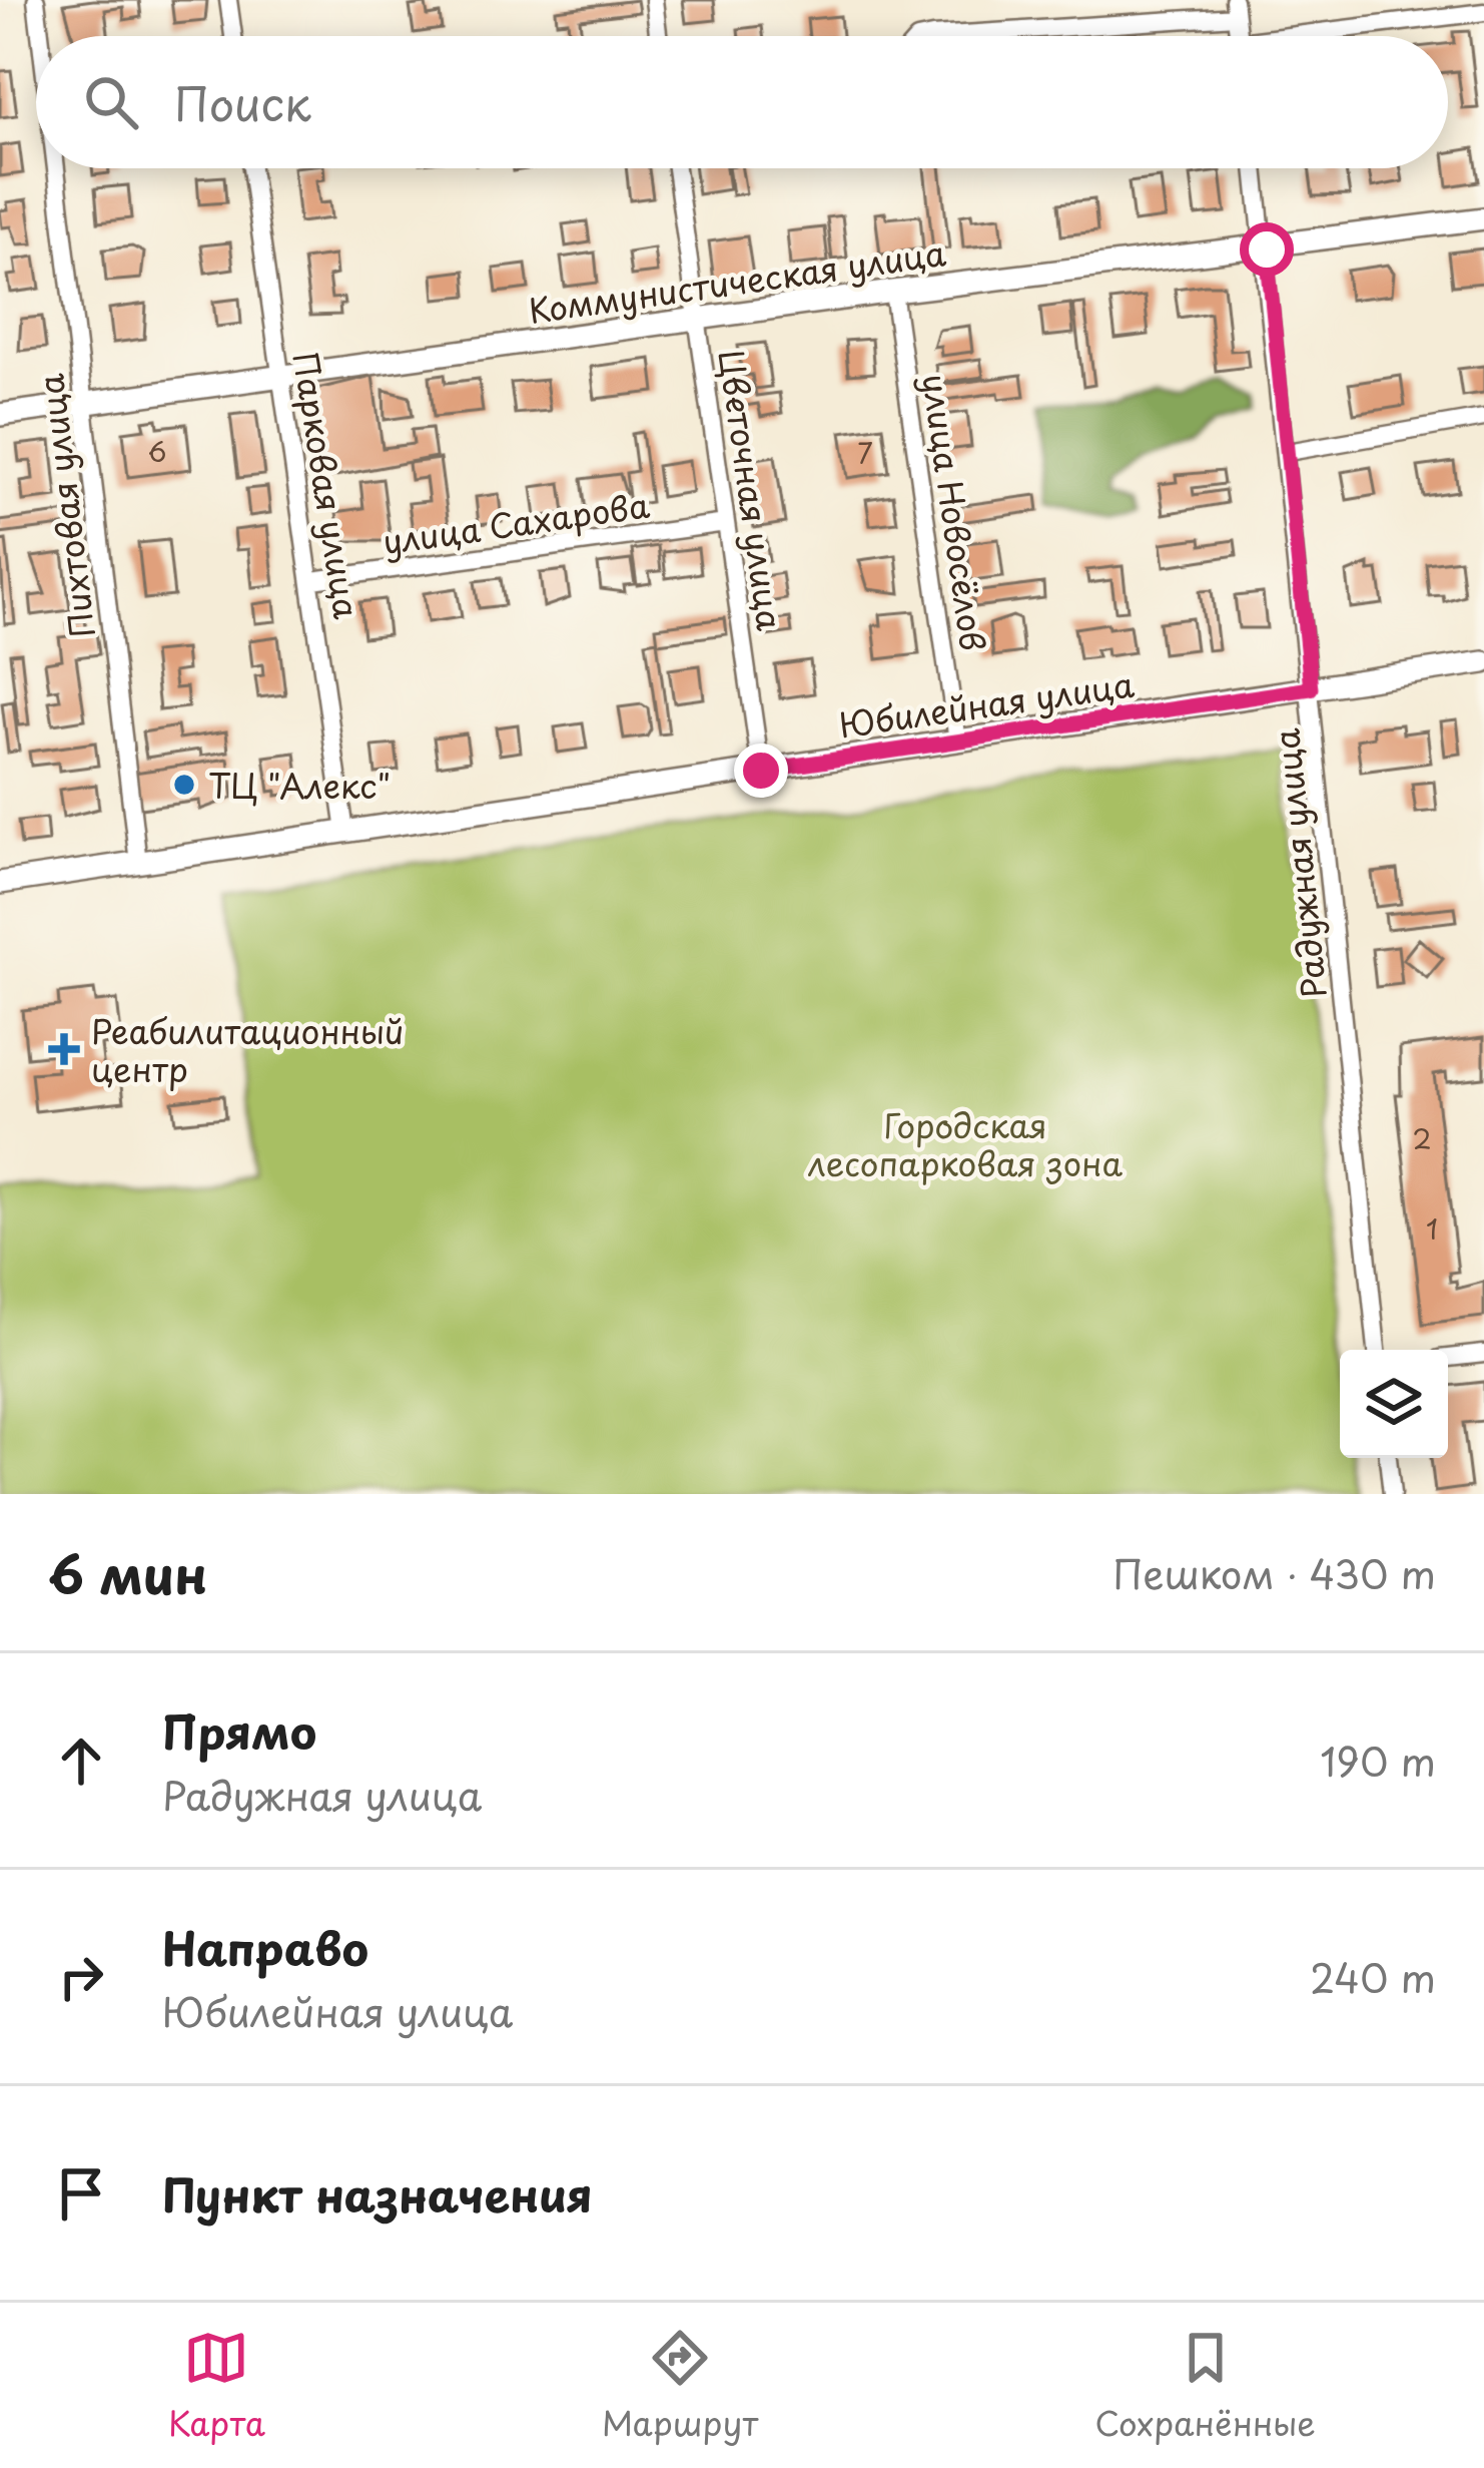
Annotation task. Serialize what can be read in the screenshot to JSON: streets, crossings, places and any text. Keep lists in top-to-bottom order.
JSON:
{
  "streets": {
    "street": [
      "Коммунистическая улица",
      "Парковая улица",
      "Цветочная улица",
      "Пихтовая улица",
      "улица Новосёлов",
      "улица Сахарова",
      "Юбилейная улица",
      "Радужная улица"
    ]
  },
  "crossings": [
    ["Коммунистическая улица", "Парковая улица"],
    ["Коммунистическая улица", "Цветочная улица"],
    ["Коммунистическая улица", "Пихтовая улица"],
    ["Коммунистическая улица", "улица Новосёлов"],
    ["Коммунистическая улица", "Радужная улица"],
    ["Парковая улица", "улица Сахарова"],
    ["Парковая улица", "Юбилейная улица"],
    ["Цветочная улица", "улица Сахарова"],
    ["Цветочная улица", "Юбилейная улица"],
    ["Пихтовая улица", "Юбилейная улица"],
    ["улица Новосёлов", "Юбилейная улица"],
    ["Юбилейная улица", "Радужная улица"]
  ],
  "parks": ["Городская лесопарковая зона"],
  "places": {
    "other": ["ТЦ \"Алекс\""],
    "health": ["Реабилитационный центр"]
  },
  "house_numbers": [
    "6",
    "7",
    "2",
    "1"
  ],
  "page": {
    "search": "Поиск",
    "heading": ["6 мин", "Пешком · 430 m"],
    "list": [
      ["Прямо", "Радужная улица", "190 m"],
      ["Направо", "Юбилейная улица", "240 m"],
      "Пункт назначения"
    ],
    "nav": ["Карта", "Маршрут", "Сохранённые"]
  }
}
